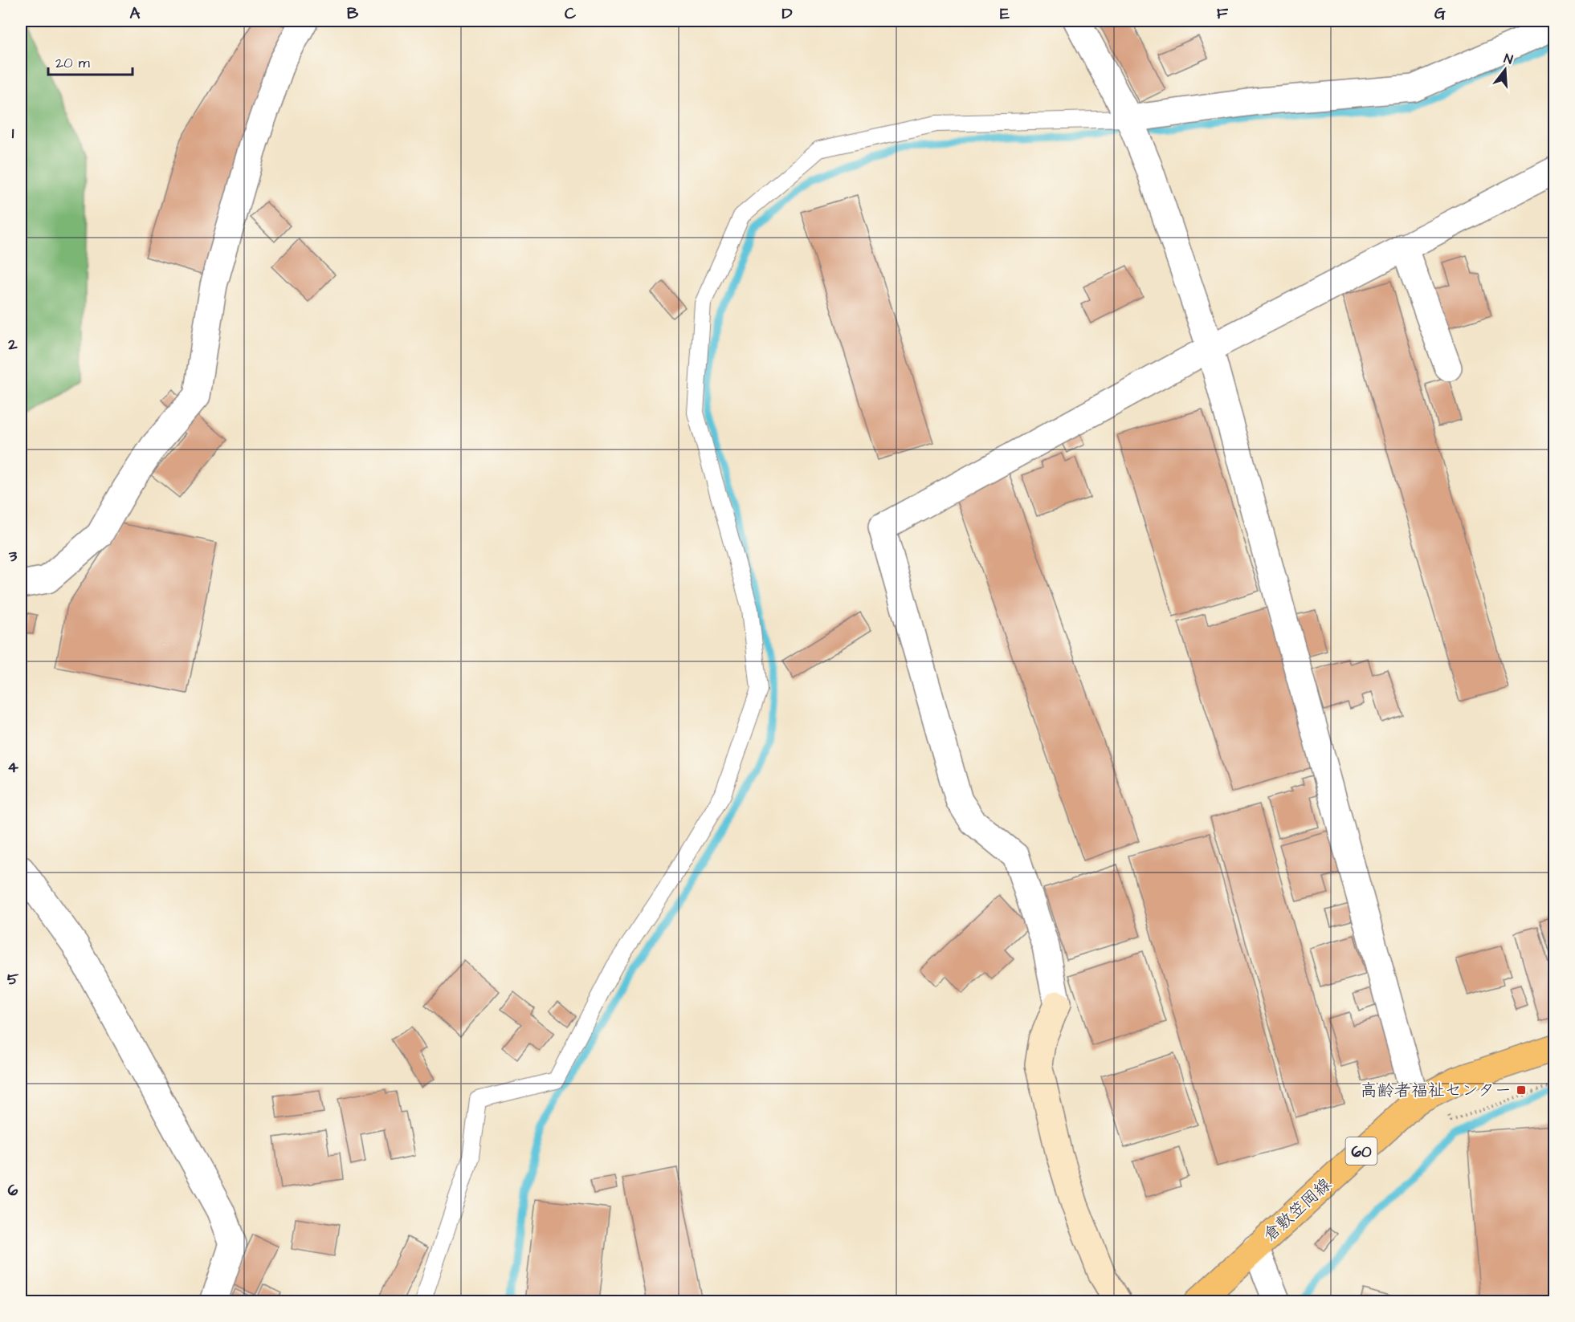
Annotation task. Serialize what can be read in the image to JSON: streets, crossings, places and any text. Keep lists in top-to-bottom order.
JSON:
{
  "streets": {
    "main road": ["60", "倉敷笠岡線"]
  },
  "places": {
    "transit": ["高齢者福祉センター"]
  },
  "scale_bar": "20 m",
  "north": "top",
  "grid": {
    "columns": [
      "A",
      "B",
      "C",
      "D",
      "E",
      "F",
      "G"
    ],
    "rows": [
      "1",
      "2",
      "3",
      "4",
      "5",
      "6"
    ]
  }
}
